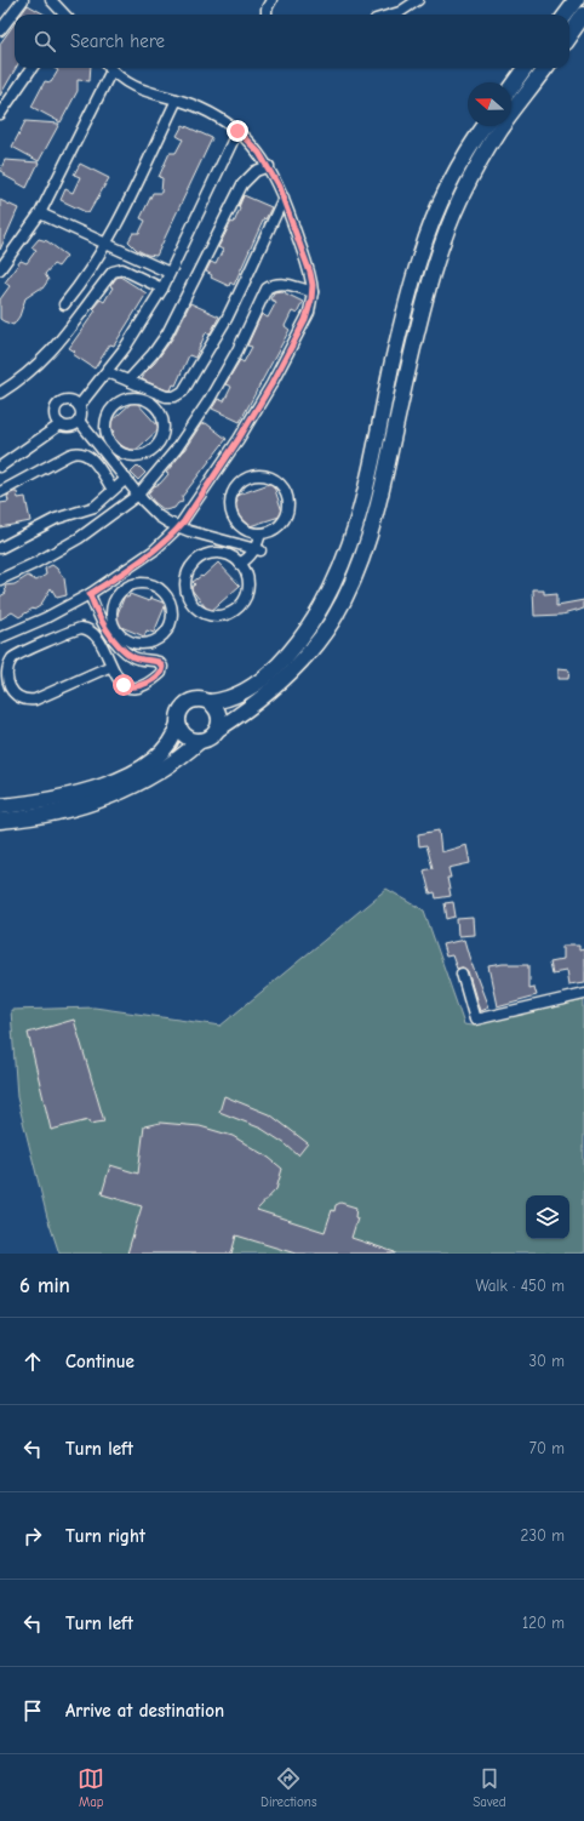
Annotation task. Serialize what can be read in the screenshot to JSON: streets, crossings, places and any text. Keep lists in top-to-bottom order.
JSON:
{
  "north": "left",
  "page": {
    "search": "Search here",
    "heading": ["6 min", "Walk · 450 m"],
    "list": [
      ["Continue", "30 m"],
      ["Turn left", "70 m"],
      ["Turn right", "230 m"],
      ["Turn left", "120 m"],
      "Arrive at destination"
    ],
    "nav": ["Map", "Directions", "Saved"]
  }
}
